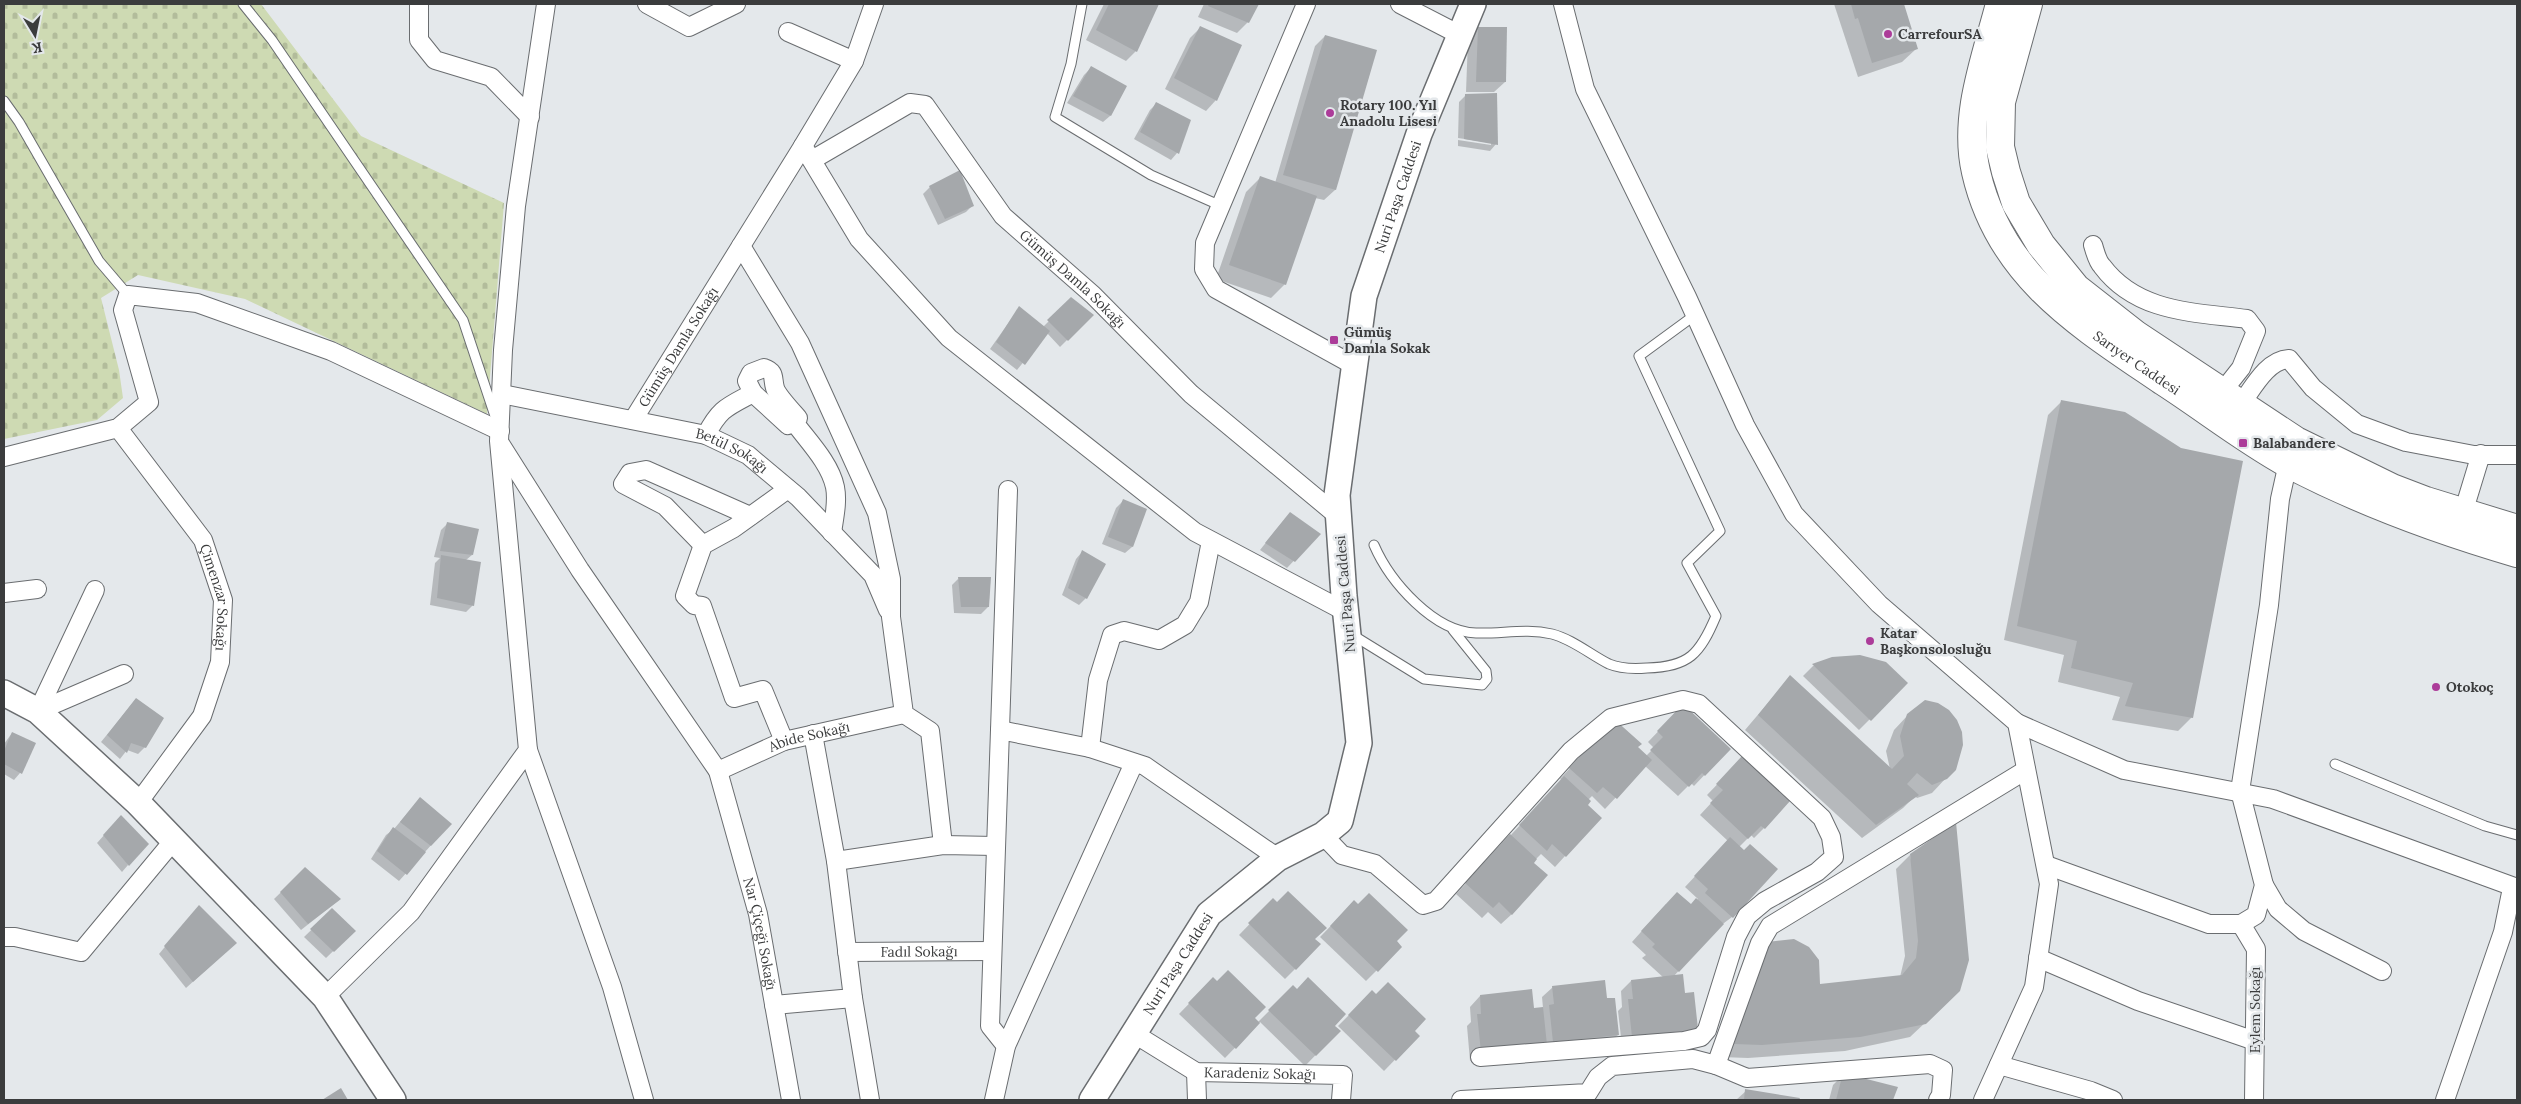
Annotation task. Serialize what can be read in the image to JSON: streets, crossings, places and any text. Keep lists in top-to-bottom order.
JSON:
{
  "streets": {
    "main road": ["Sarıyer Caddesi"],
    "street": [
      "Nuri Paşa Caddesi",
      "Gümüş Damla Sokağı",
      "Betül Sokağı",
      "Çimenzar Sokağı",
      "Abide Sokağı",
      "Nar Çiçeği Sokağı",
      "Fadıl Sokağı",
      "Eylem Sokağı",
      "Karadeniz Sokağı"
    ]
  },
  "crossings": [
    ["Nuri Paşa Caddesi", "Gümüş Damla Sokağı"],
    ["Nuri Paşa Caddesi", "Karadeniz Sokağı"],
    ["Gümüş Damla Sokağı", "Betül Sokağı"],
    ["Abide Sokağı", "Nar Çiçeği Sokağı"]
  ],
  "places": {
    "other": [
      "CarrefourSA",
      "Rotary 100. Yıl Anadolu Lisesi",
      "Katar Başkonsolosluğu",
      "Otokoç"
    ],
    "transit": ["Gümüş Damla Sokak", "Balabandere"]
  },
  "north": "bottom"
}
